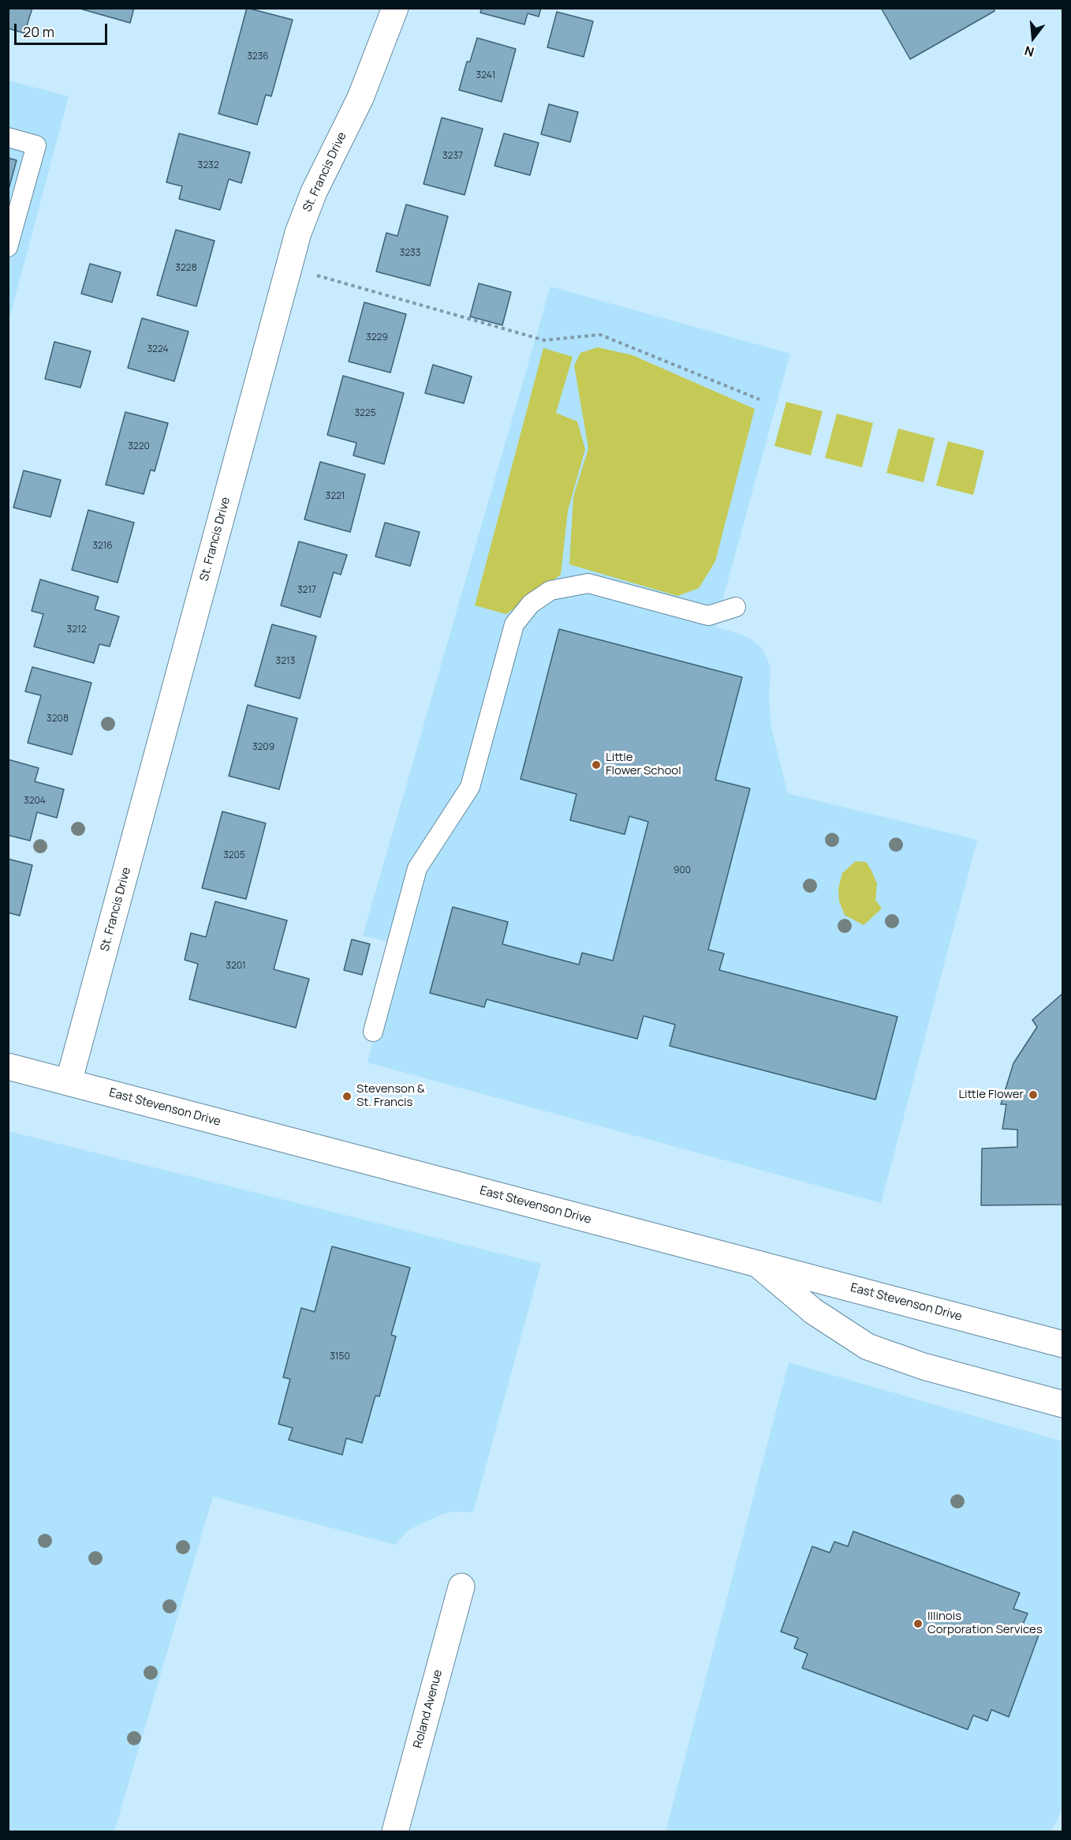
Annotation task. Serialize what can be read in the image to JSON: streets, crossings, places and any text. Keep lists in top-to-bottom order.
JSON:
{
  "streets": {
    "main road": ["St. Francis Drive", "East Stevenson Drive", "Roland Avenue"]
  },
  "crossings": [
    ["St. Francis Drive", "East Stevenson Drive"]
  ],
  "places": [
    "Little Flower School",
    "Little Flower",
    "Stevenson & St. Francis",
    "Illinois Corporation Services"
  ],
  "house_numbers": [
    "3236",
    "3241",
    "3237",
    "3232",
    "3233",
    "3228",
    "3229",
    "3224",
    "3225",
    "3220",
    "3221",
    "3216",
    "3217",
    "3212",
    "3213",
    "3208",
    "3209",
    "3204",
    "3205",
    "900",
    "3201",
    "3150"
  ],
  "scale_bar": "20 m",
  "north": "bottom"
}
